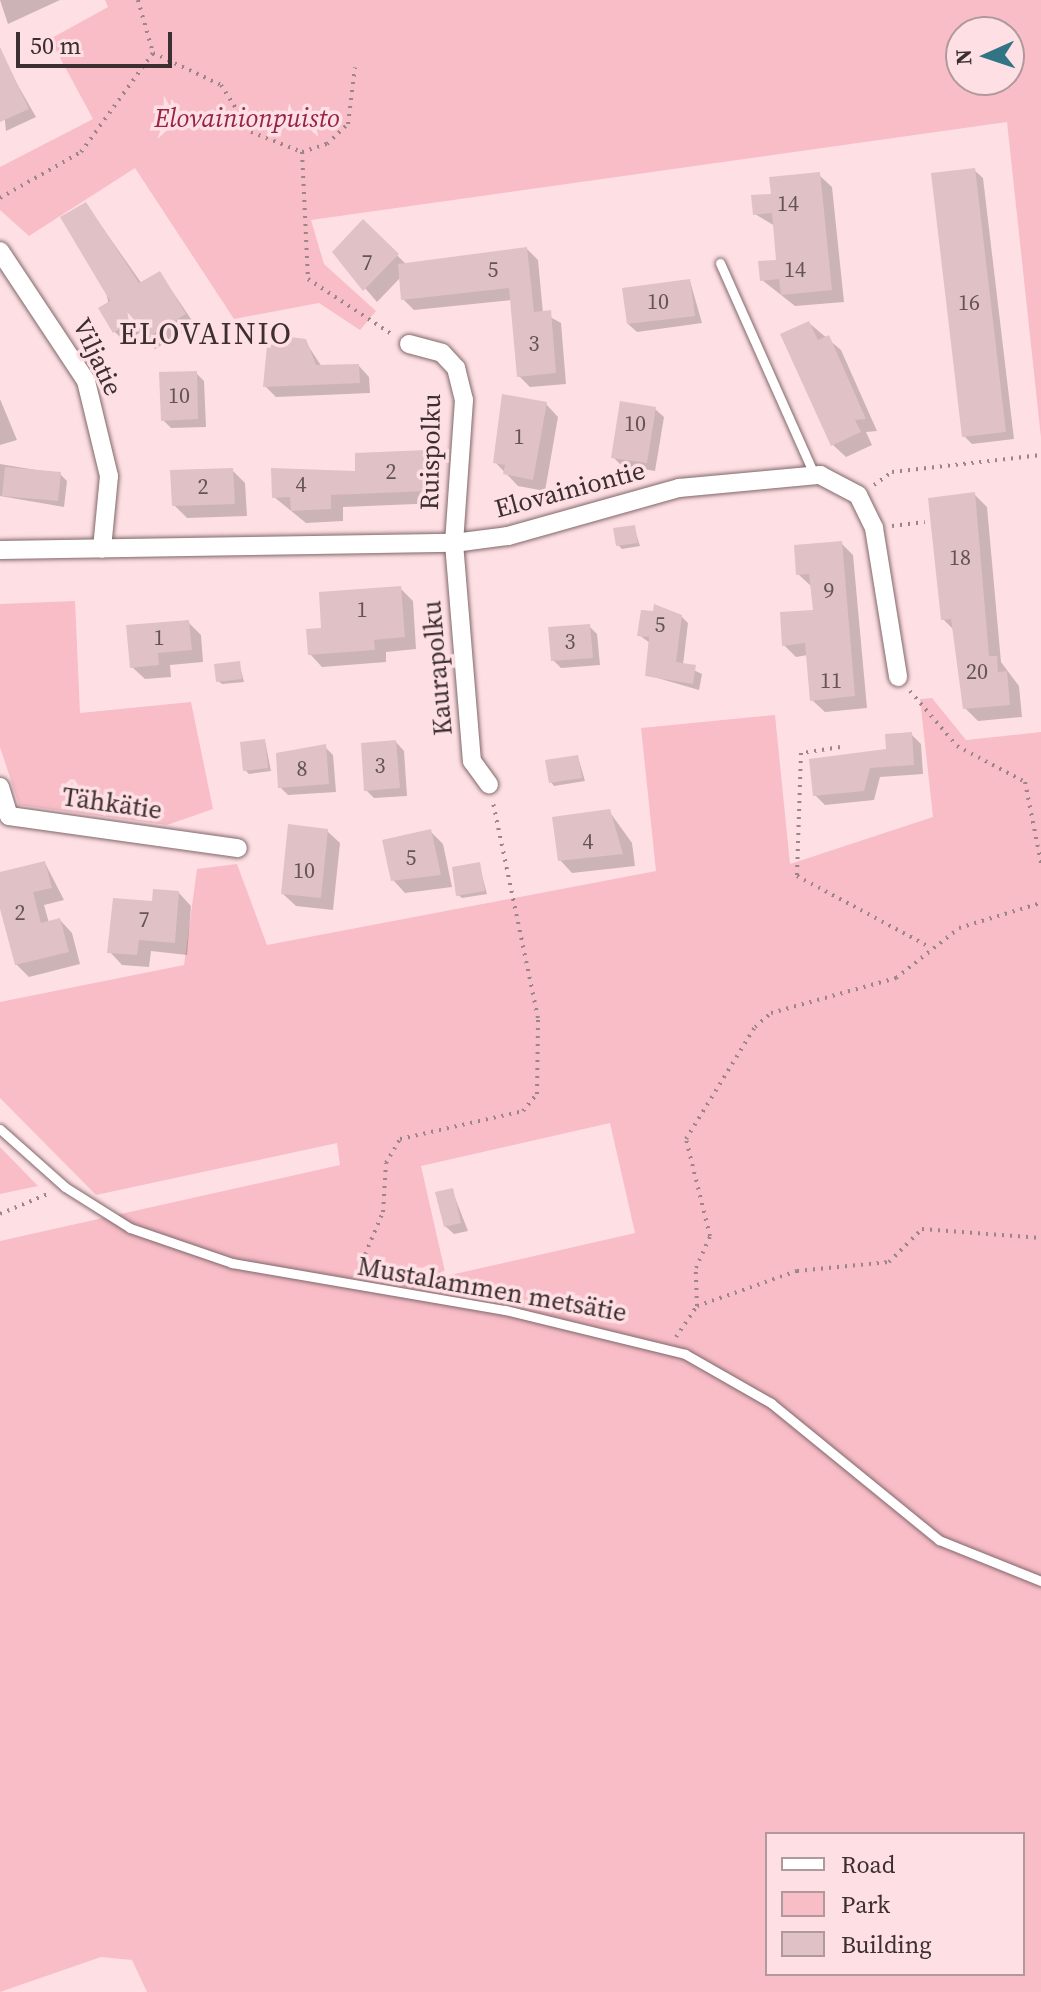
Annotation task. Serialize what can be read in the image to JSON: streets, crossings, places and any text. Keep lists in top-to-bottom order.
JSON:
{
  "streets": {
    "street": [
      "Viljatie",
      "Ruispolku",
      "Elovainiontie",
      "Kaurapolku",
      "Tähkätie"
    ],
    "lane": ["Mustalammen metsätie"]
  },
  "crossings": [
    ["Viljatie", "Elovainiontie"],
    ["Ruispolku", "Elovainiontie"],
    ["Ruispolku", "Kaurapolku"],
    ["Elovainiontie", "Kaurapolku"]
  ],
  "districts": ["ELOVAINIO"],
  "parks": ["Elovainionpuisto"],
  "house_numbers": [
    "14",
    "7",
    "5",
    "14",
    "10",
    "16",
    "3",
    "10",
    "10",
    "1",
    "2",
    "4",
    "2",
    "18",
    "9",
    "1",
    "5",
    "1",
    "3",
    "20",
    "11",
    "3",
    "8",
    "4",
    "5",
    "10",
    "2",
    "7"
  ],
  "legend": ["Road", "Park", "Building"],
  "scale_bar": "50 m",
  "north": "left"
}
